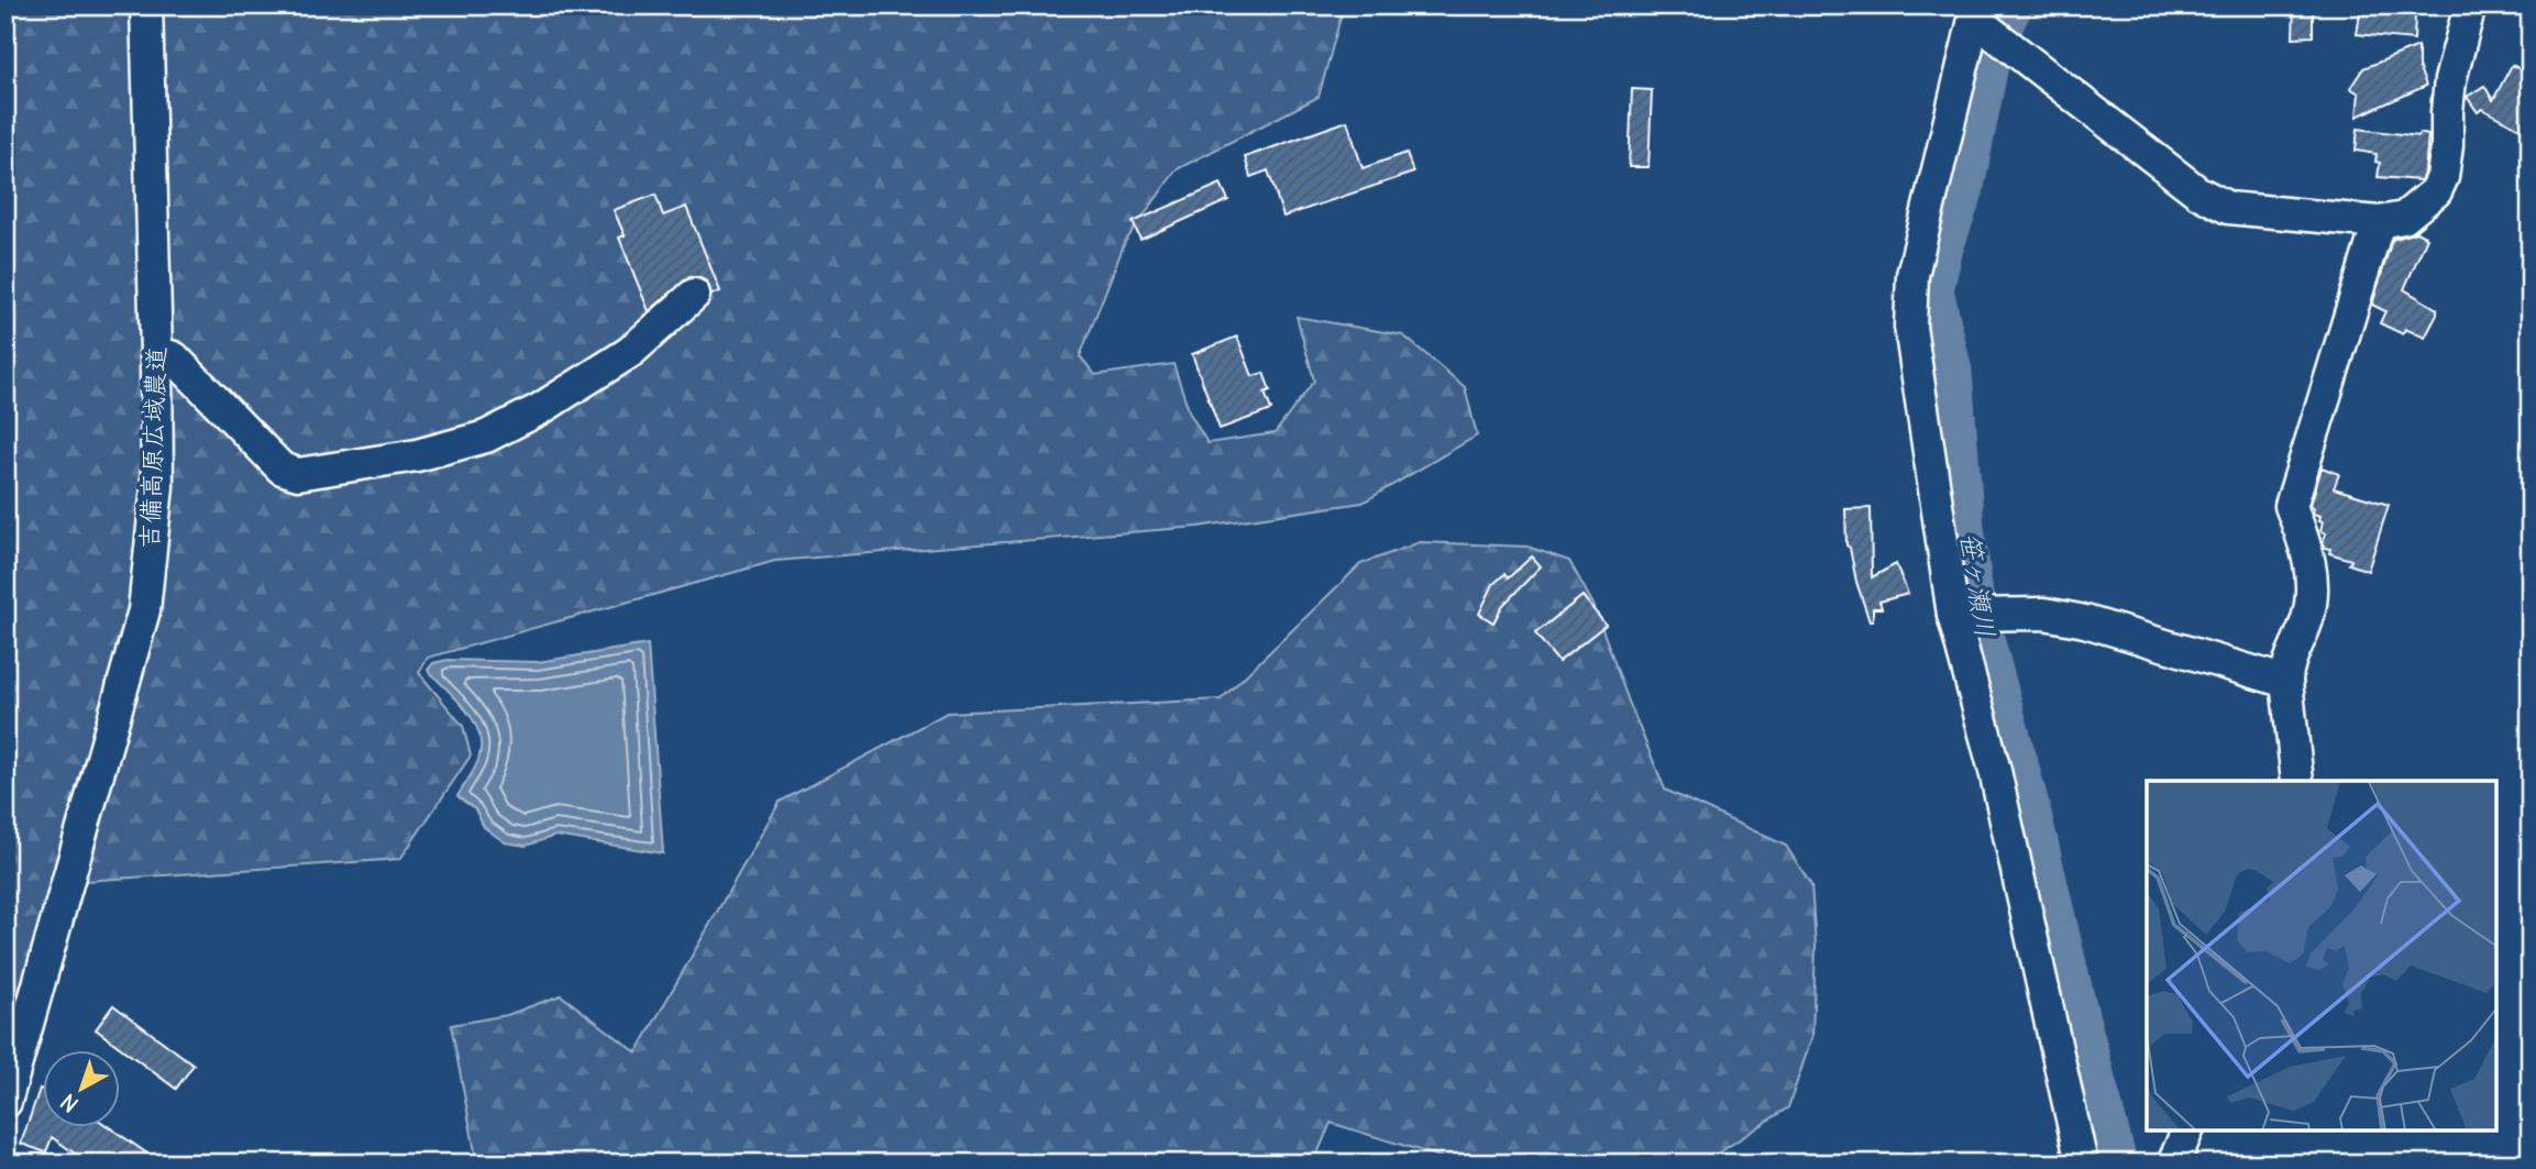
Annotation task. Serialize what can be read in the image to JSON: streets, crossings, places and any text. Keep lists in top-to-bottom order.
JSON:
{
  "streets": {
    "street": ["吉備高原広域農道"]
  },
  "water": ["笹ヶ瀬川"],
  "north": "bottom left"
}
